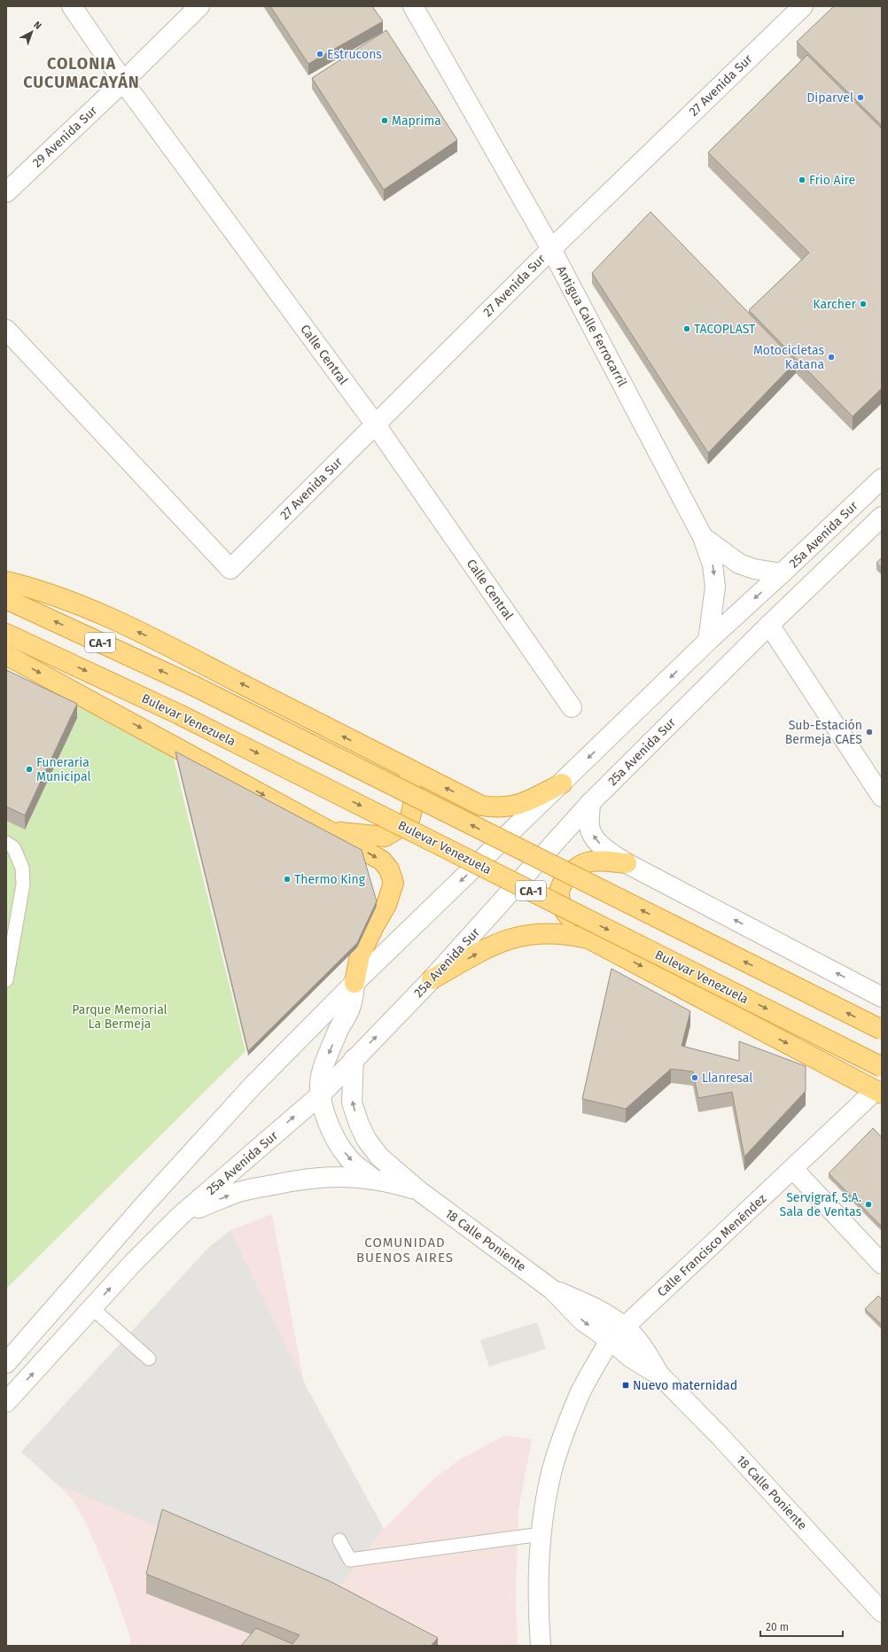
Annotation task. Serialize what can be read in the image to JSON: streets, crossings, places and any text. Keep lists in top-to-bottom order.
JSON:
{
  "streets": {
    "highway": ["CA-1", "Bulevar Venezuela"],
    "street": [
      "27 Avenida Sur",
      "29 Avenida Sur",
      "Antigua Calle Ferrocarril",
      "Calle Central",
      "25a Avenida Sur",
      "18 Calle Poniente",
      "Calle Francisco Menéndez"
    ]
  },
  "crossings": [
    ["27 Avenida Sur", "Antigua Calle Ferrocarril"],
    ["27 Avenida Sur", "Calle Central"],
    ["29 Avenida Sur", "Calle Central"],
    ["Antigua Calle Ferrocarril", "25a Avenida Sur"],
    ["25a Avenida Sur", "18 Calle Poniente"],
    ["18 Calle Poniente", "Calle Francisco Menéndez"]
  ],
  "districts": ["COLONIA CUCUMACAYÁN", "COMUNIDAD BUENOS AIRES"],
  "parks": ["Parque Memorial La Bermeja"],
  "places": {
    "other": [
      "Estrucons",
      "Diparvel",
      "Maprima",
      "Frio Aire",
      "Karcher",
      "TACOPLAST",
      "Motocicletas Katana",
      "Sub-Estación Bermeja CAES",
      "Funeraria Municipal",
      "Thermo King",
      "Llanresal",
      "Servigraf, S.A. Sala de Ventas"
    ],
    "transit": ["Nuevo maternidad"]
  },
  "scale_bar": "20 m",
  "north": "top right"
}
